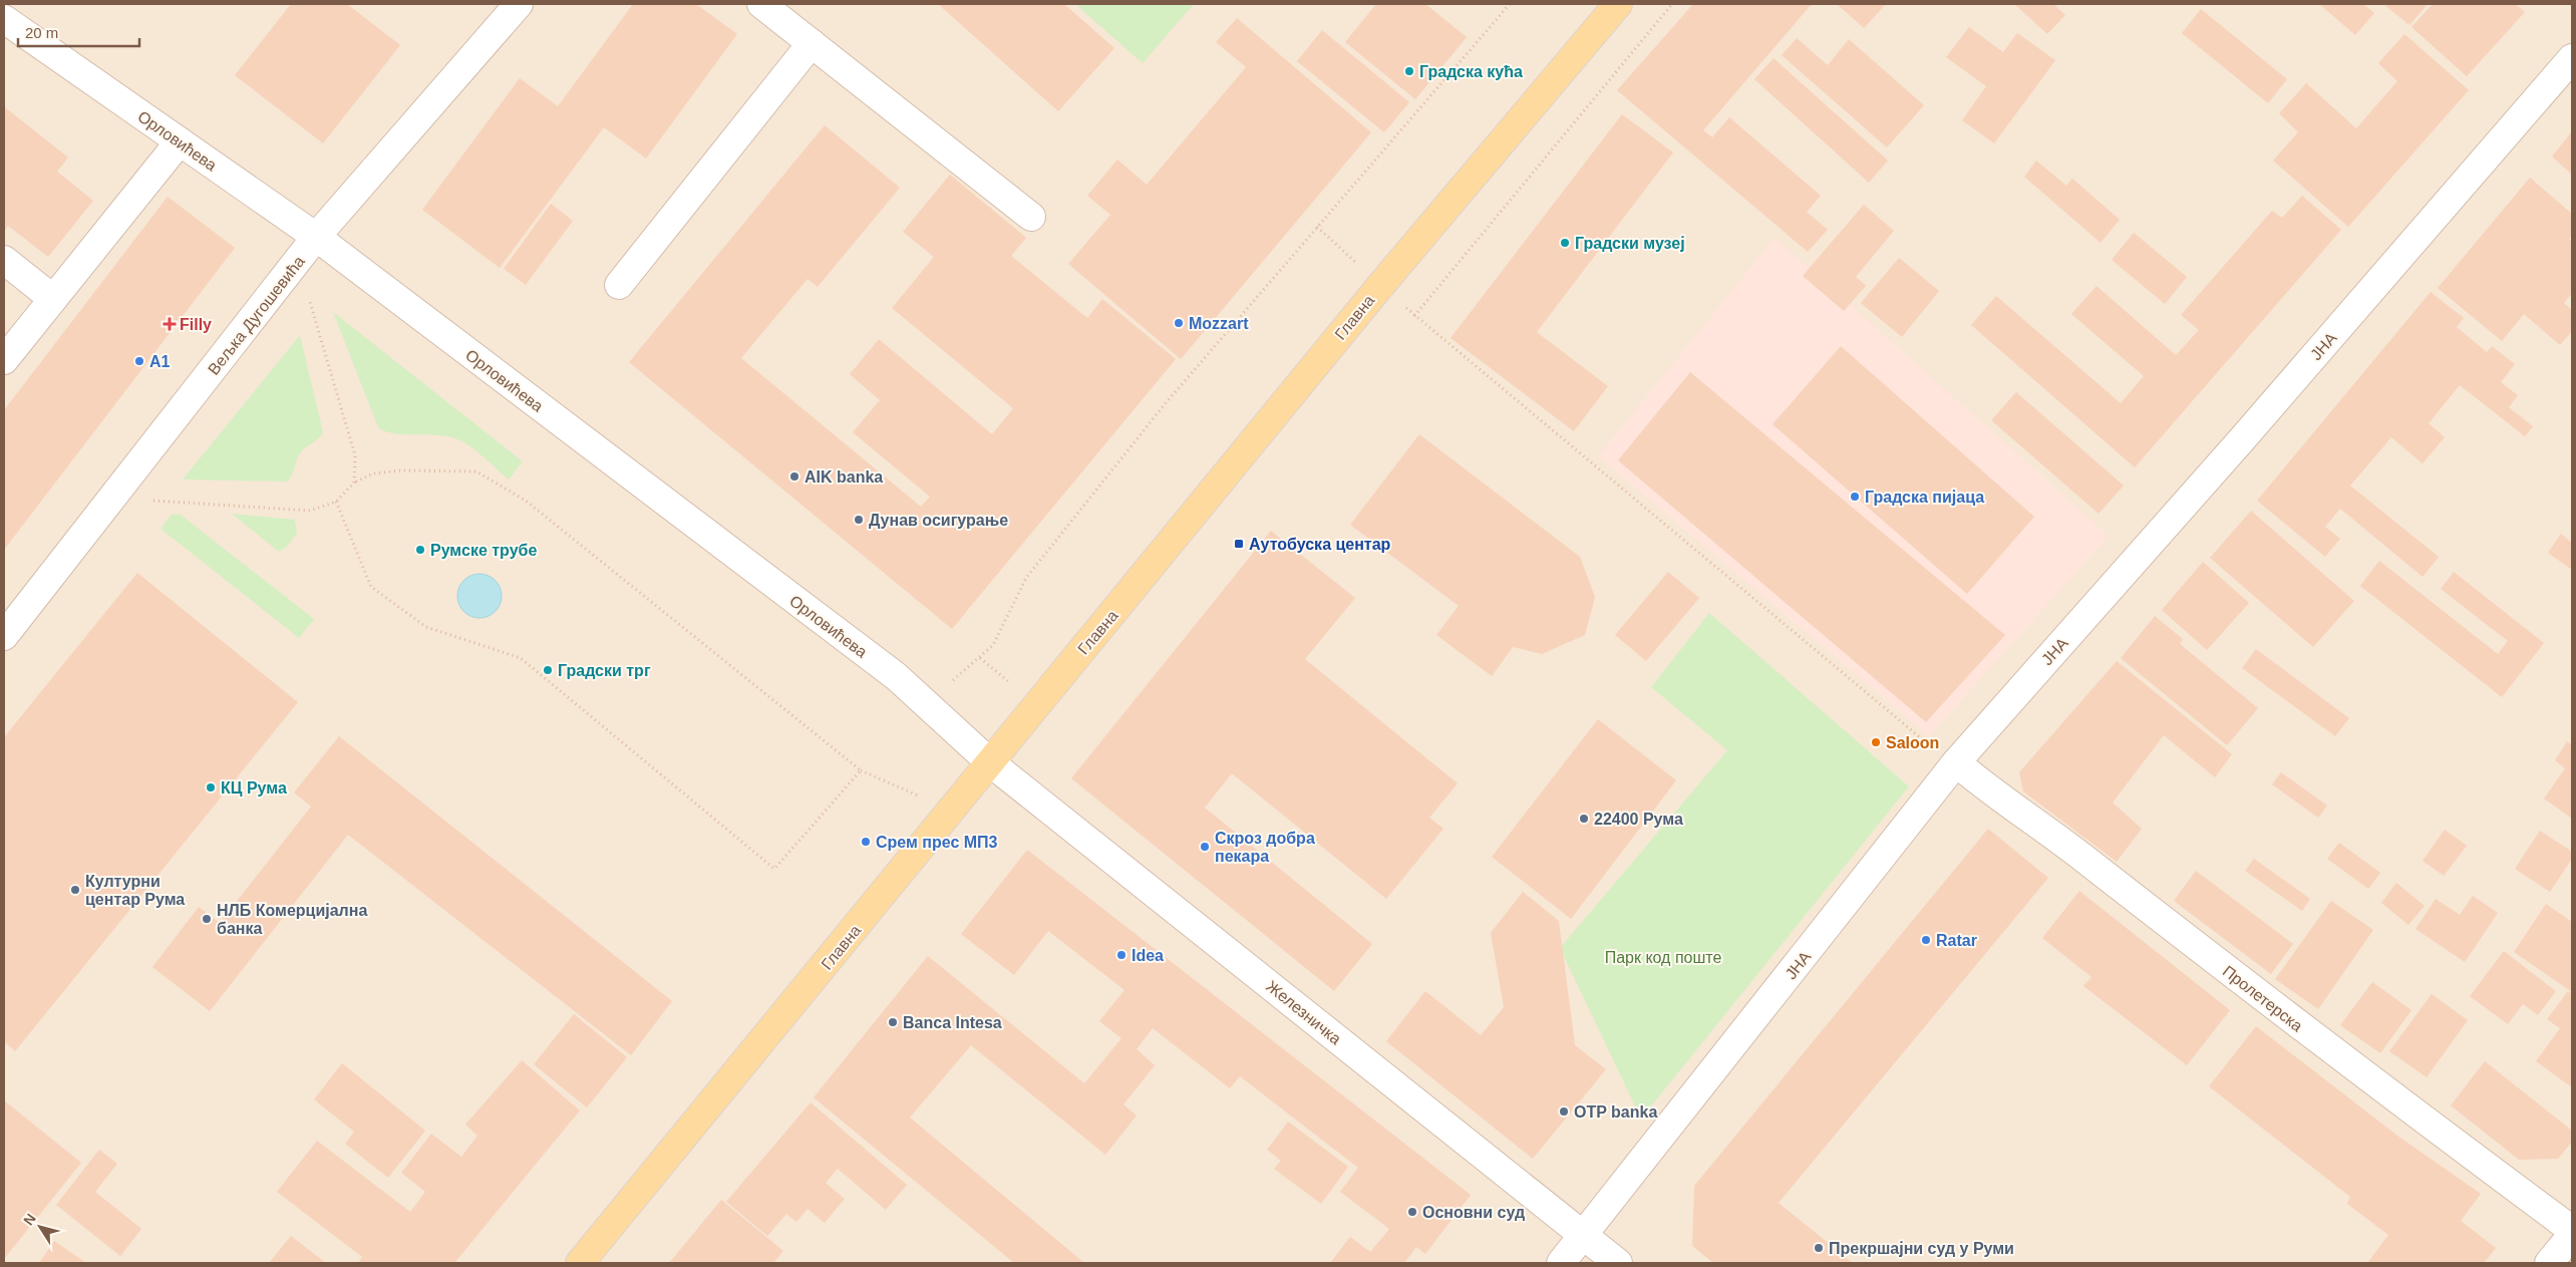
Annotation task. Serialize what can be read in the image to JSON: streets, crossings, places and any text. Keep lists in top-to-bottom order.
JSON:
{
  "streets": {
    "main road": ["Главна"],
    "street": [
      "Орловићева",
      "Вељка Дугошевића",
      "ЈНА",
      "Пролетерска",
      "Железничка"
    ]
  },
  "crossings": [
    ["Орловићева", "Вељка Дугошевића"],
    ["Орловићева", "Главна"],
    ["Орловићева", "Железничка"],
    ["Главна", "Железничка"],
    ["ЈНА", "Пролетерска"],
    ["ЈНА", "Железничка"]
  ],
  "parks": ["Парк код поште"],
  "places": {
    "other": [
      "Градска кућа",
      "Градски музеј",
      "Mozzart",
      "A1",
      "AIK banka",
      "Градска пијаца",
      "Дунав осигурање",
      "Румске трубе",
      "Градски трг",
      "Saloon",
      "КЦ Рума",
      "22400 Рума",
      "Срем прес МП3",
      "Скроз добра пекара",
      "Културни центар Рума",
      "НЛБ Комерцијална банка",
      "Ratar",
      "Idea",
      "Banca Intesa",
      "OTP banka",
      "Основни суд",
      "Прекршајни суд у Руми"
    ],
    "health": ["Filly"],
    "transit": ["Аутобуска центар"]
  },
  "scale_bar": "20 m",
  "north": "top left"
}
